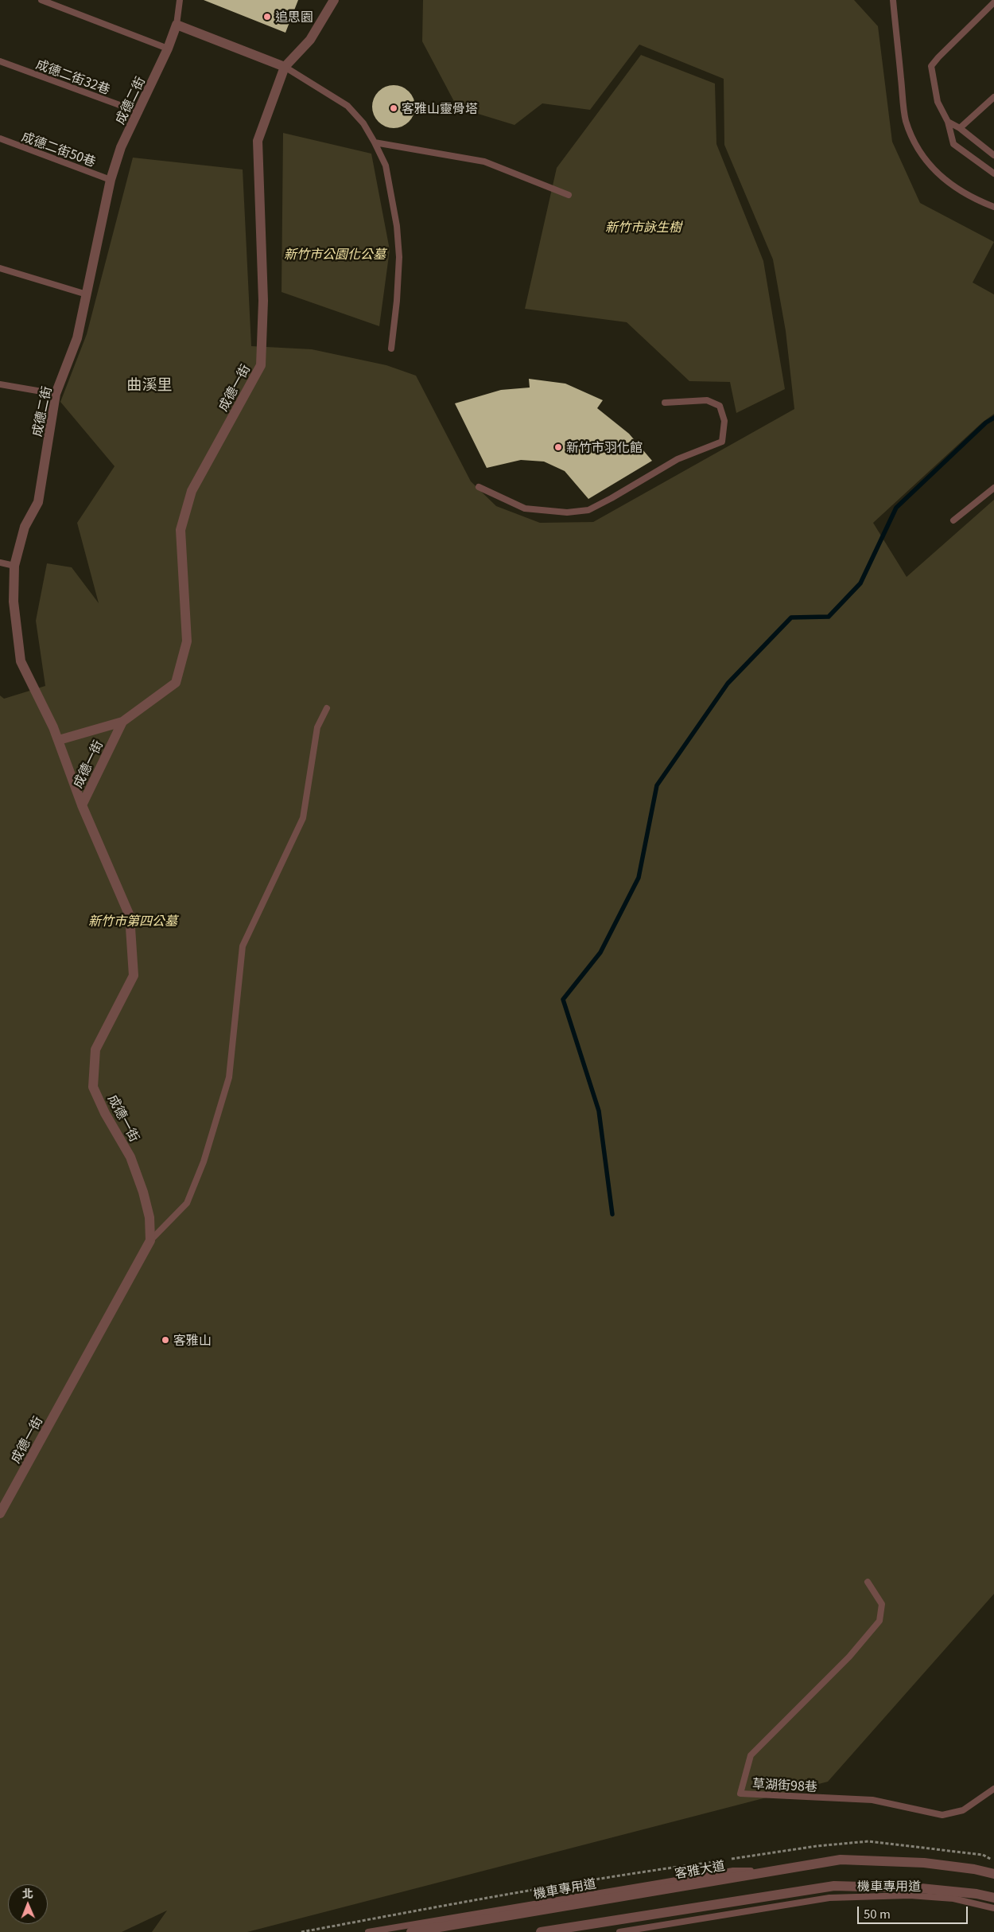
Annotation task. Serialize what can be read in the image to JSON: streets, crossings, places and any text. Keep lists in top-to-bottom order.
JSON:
{
  "streets": {
    "street": ["成德二街", "成德一街", "客雅大道"],
    "lane": [
      "成德二街32巷",
      "成德二街50巷",
      "草湖街98巷",
      "機車專用道"
    ]
  },
  "crossings": [
    ["成德二街32巷", "成德二街"],
    ["成德二街", "成德二街50巷"],
    ["成德二街", "成德一街"],
    ["客雅大道", "機車專用道"]
  ],
  "districts": ["曲溪里"],
  "parks": ["新竹市詠生樹", "新竹市公園化公墓", "新竹市第四公墓"],
  "places": [
    "追思園",
    "客雅山靈骨塔",
    "新竹市羽化館",
    "客雅山"
  ],
  "scale_bar": "50 m",
  "north": "top"
}
